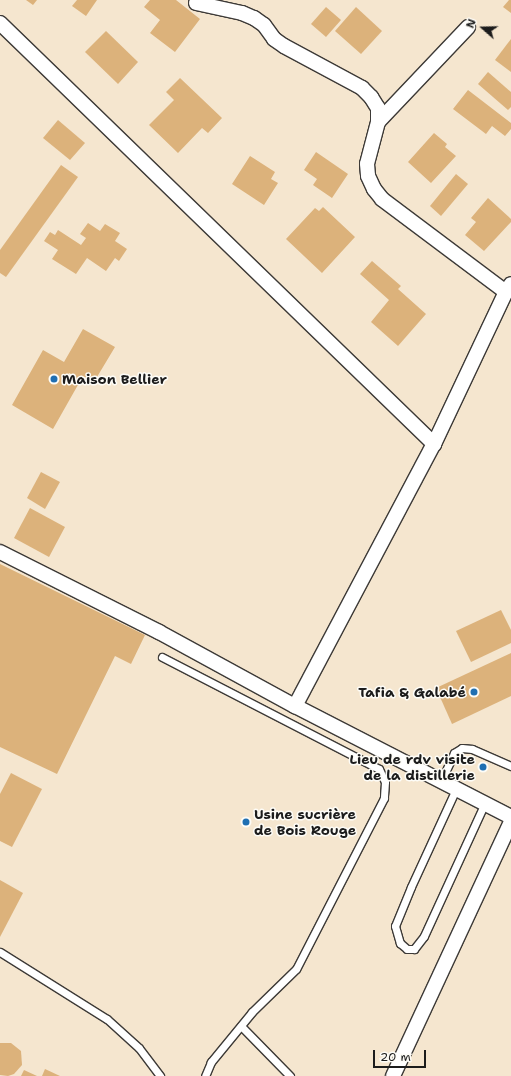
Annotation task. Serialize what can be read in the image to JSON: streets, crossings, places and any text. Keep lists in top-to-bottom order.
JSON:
{
  "places": [
    "Maison Bellier",
    "Tafia & Galabé",
    "Lieu de rdv visite de la distillerie",
    "Usine sucrière de Bois Rouge"
  ],
  "scale_bar": "20 m",
  "north": "left"
}
